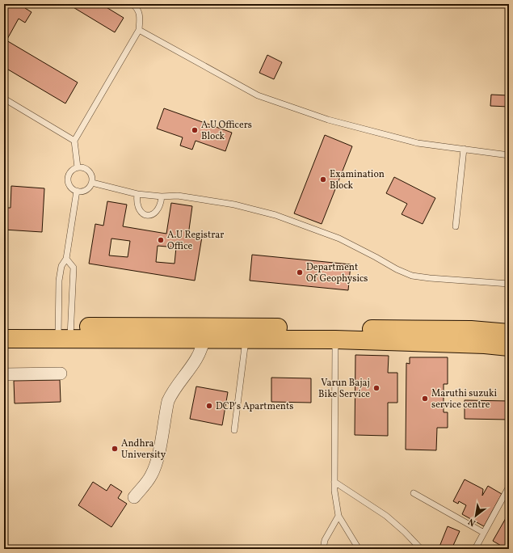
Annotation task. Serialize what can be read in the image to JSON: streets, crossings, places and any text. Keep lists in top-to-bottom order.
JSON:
{
  "places": [
    "A.U Officers Block",
    "Examination Block",
    "A.U Registrar Office",
    "Department Of Geophysics",
    "Varun Bajaj Bike Service",
    "Maruthi suzuki service centre",
    "DCP's Apartments",
    "Andhra University"
  ],
  "north": "bottom left"
}
